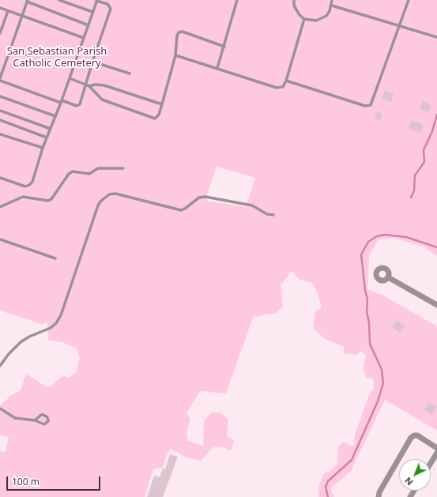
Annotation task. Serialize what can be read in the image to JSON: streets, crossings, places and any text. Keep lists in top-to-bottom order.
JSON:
{
  "parks": ["San Sebastian Parish Catholic Cemetery"],
  "scale_bar": "100 m",
  "north": "bottom left"
}
